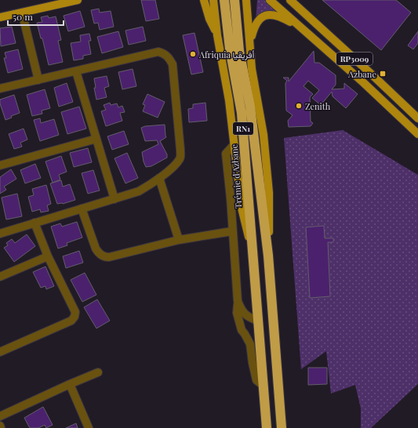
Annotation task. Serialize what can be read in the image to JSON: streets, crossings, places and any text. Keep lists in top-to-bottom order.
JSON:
{
  "streets": {
    "highway": ["RN1", "Trémie d'Azbane"],
    "main road": ["RP3009"]
  },
  "crossings": [
    ["RN1", "Trémie d'Azbane"]
  ],
  "places": {
    "other": ["Afriquia أفريقيا", "Zenith"],
    "transit": ["Azbane"]
  },
  "scale_bar": "50 m"
}
